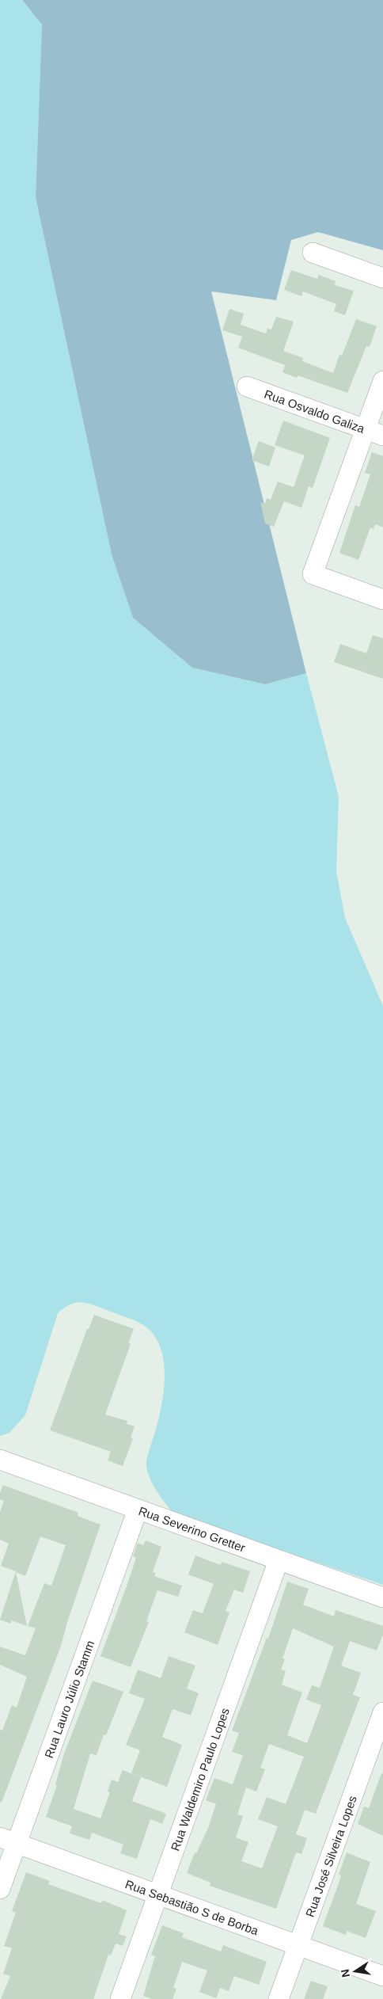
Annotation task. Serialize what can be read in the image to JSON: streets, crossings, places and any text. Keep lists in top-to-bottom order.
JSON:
{
  "streets": {
    "street": [
      "Rua Osvaldo Galiza",
      "Rua Severino Gretter",
      "Rua Lauro Júlio Stamm",
      "Rua Waldemiro Paulo Lopes",
      "Rua José Silveira Lopes",
      "Rua Sebastião S de Borba"
    ]
  },
  "crossings": [
    ["Rua Severino Gretter", "Rua Lauro Júlio Stamm"],
    ["Rua Severino Gretter", "Rua Waldemiro Paulo Lopes"],
    ["Rua Lauro Júlio Stamm", "Rua Sebastião S de Borba"],
    ["Rua Waldemiro Paulo Lopes", "Rua Sebastião S de Borba"],
    ["Rua José Silveira Lopes", "Rua Sebastião S de Borba"]
  ],
  "north": "left"
}
